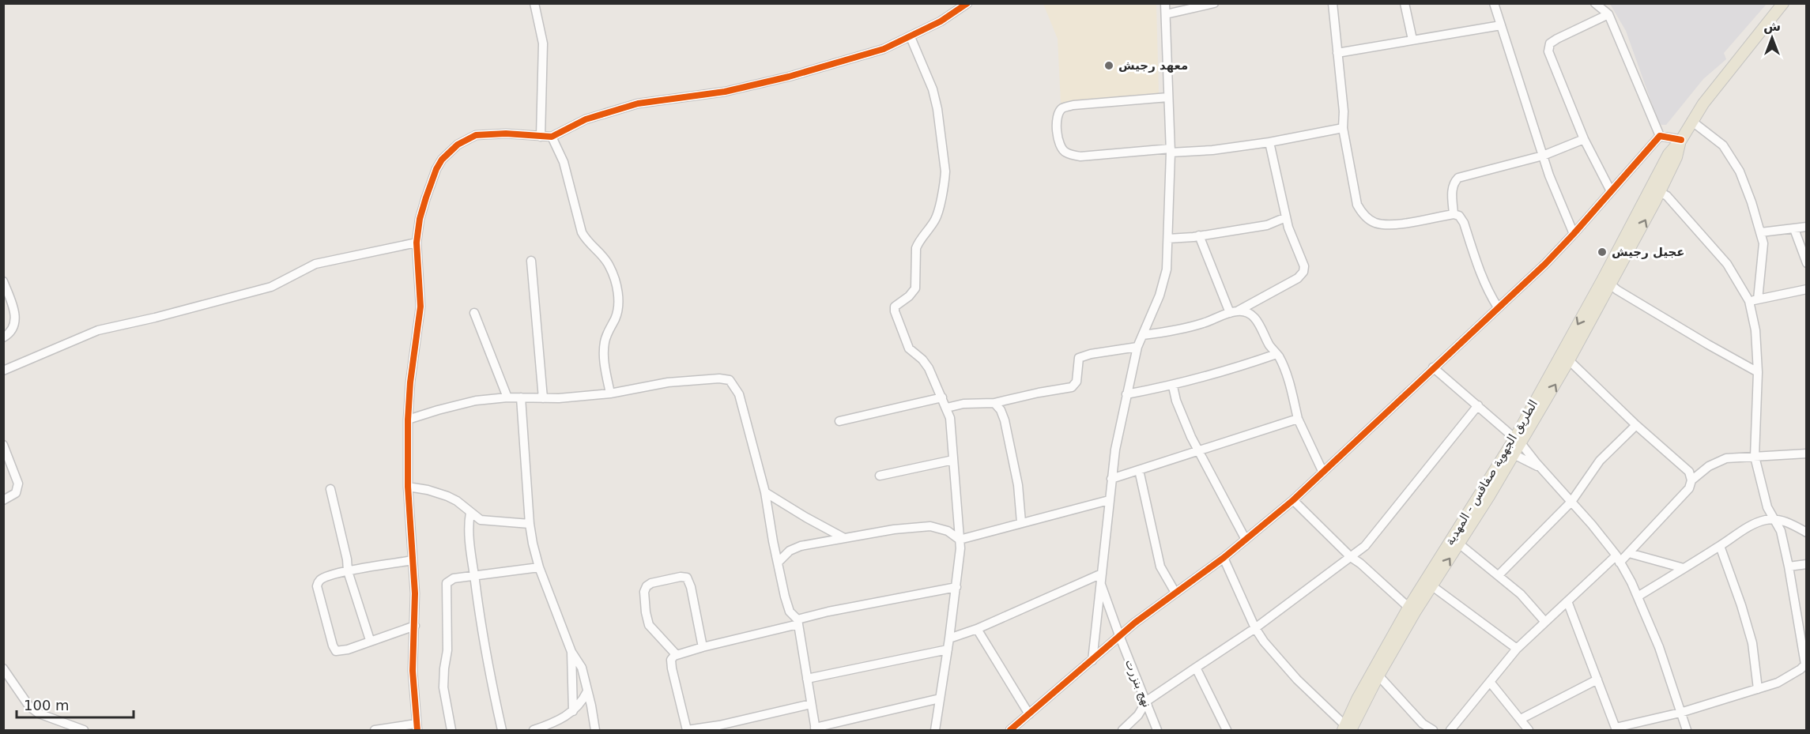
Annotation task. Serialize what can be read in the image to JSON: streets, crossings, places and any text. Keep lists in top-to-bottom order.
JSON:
{
  "streets": {
    "main road": ["الطريق الجهوية صفاقس - المهدية"],
    "street": ["نهج بنزرت"]
  },
  "places": ["معهد رجيش", "عجيل رجيش"],
  "scale_bar": "100 m",
  "north": "top"
}
